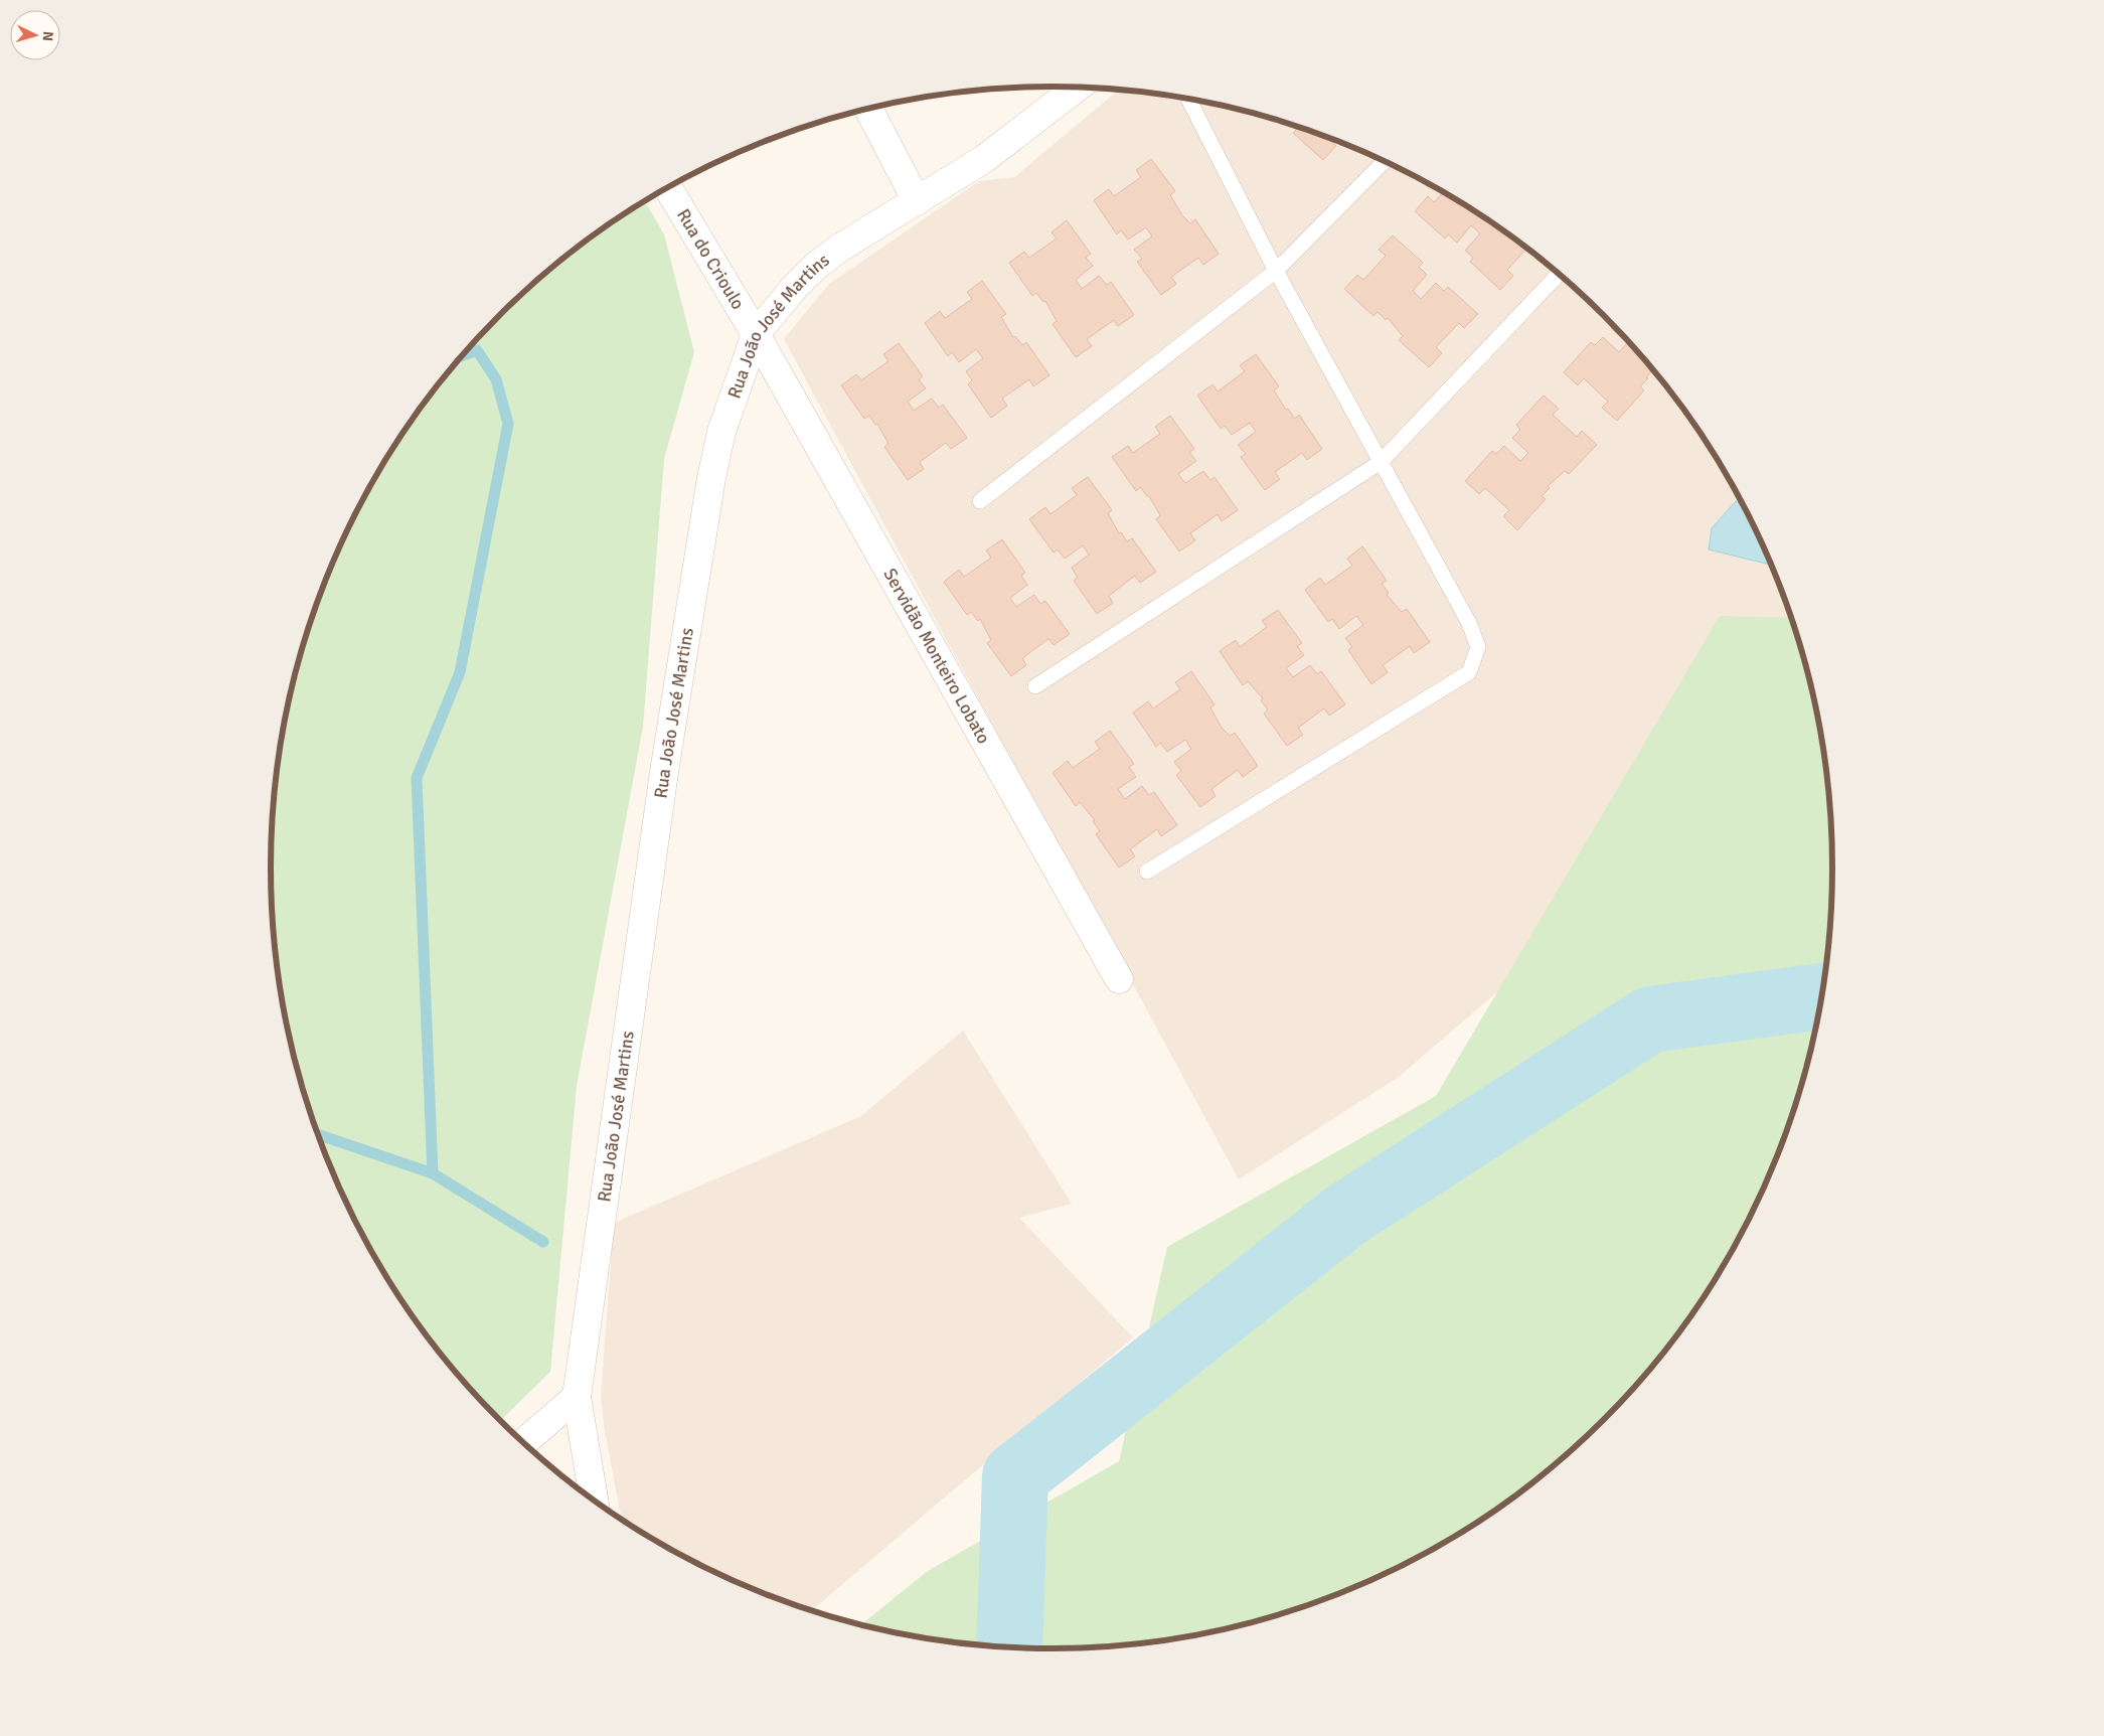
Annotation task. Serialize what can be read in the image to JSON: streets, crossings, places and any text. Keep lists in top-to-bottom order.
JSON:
{
  "streets": {
    "main road": ["Rua do Crioulo", "Rua João José Martins", "Servidão Monteiro Lobato"]
  },
  "crossings": [
    ["Rua do Crioulo", "Rua João José Martins"],
    ["Rua do Crioulo", "Servidão Monteiro Lobato"],
    ["Rua João José Martins", "Servidão Monteiro Lobato"]
  ],
  "north": "right"
}
